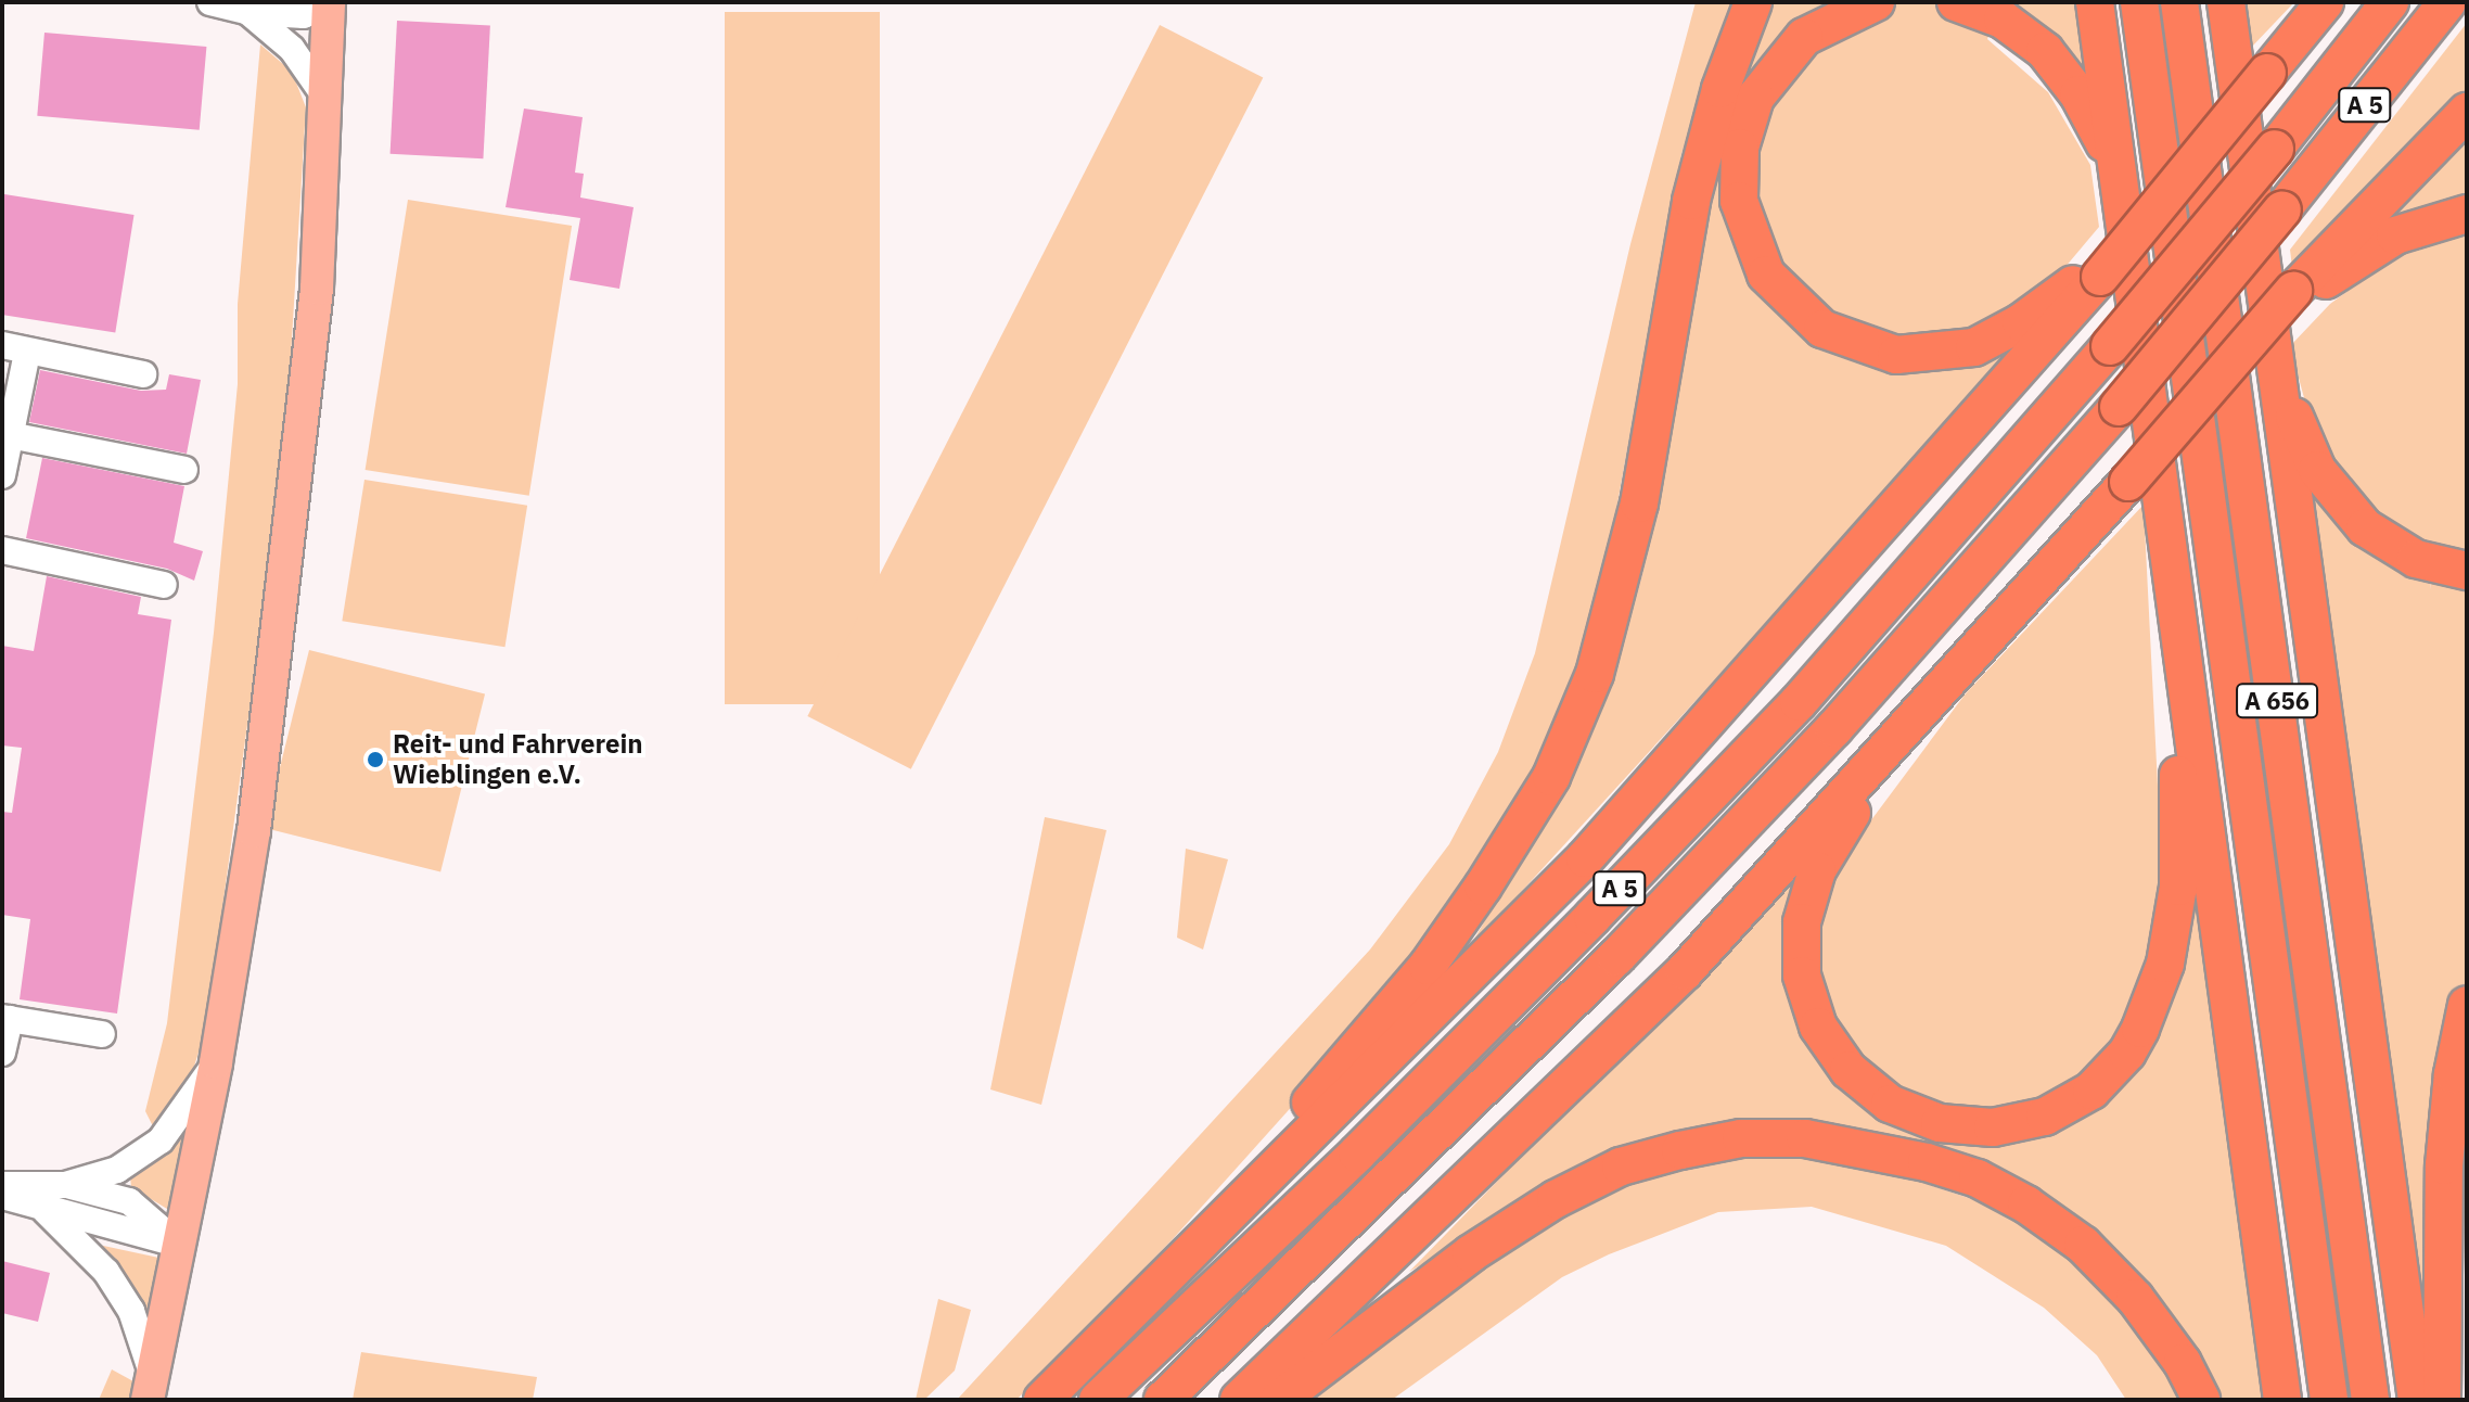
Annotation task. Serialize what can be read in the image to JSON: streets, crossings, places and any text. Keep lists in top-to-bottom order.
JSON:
{
  "streets": {
    "highway": ["A 5", "A 656"]
  },
  "places": ["Reit- und Fahrverein Wieblingen e.V."]
}
